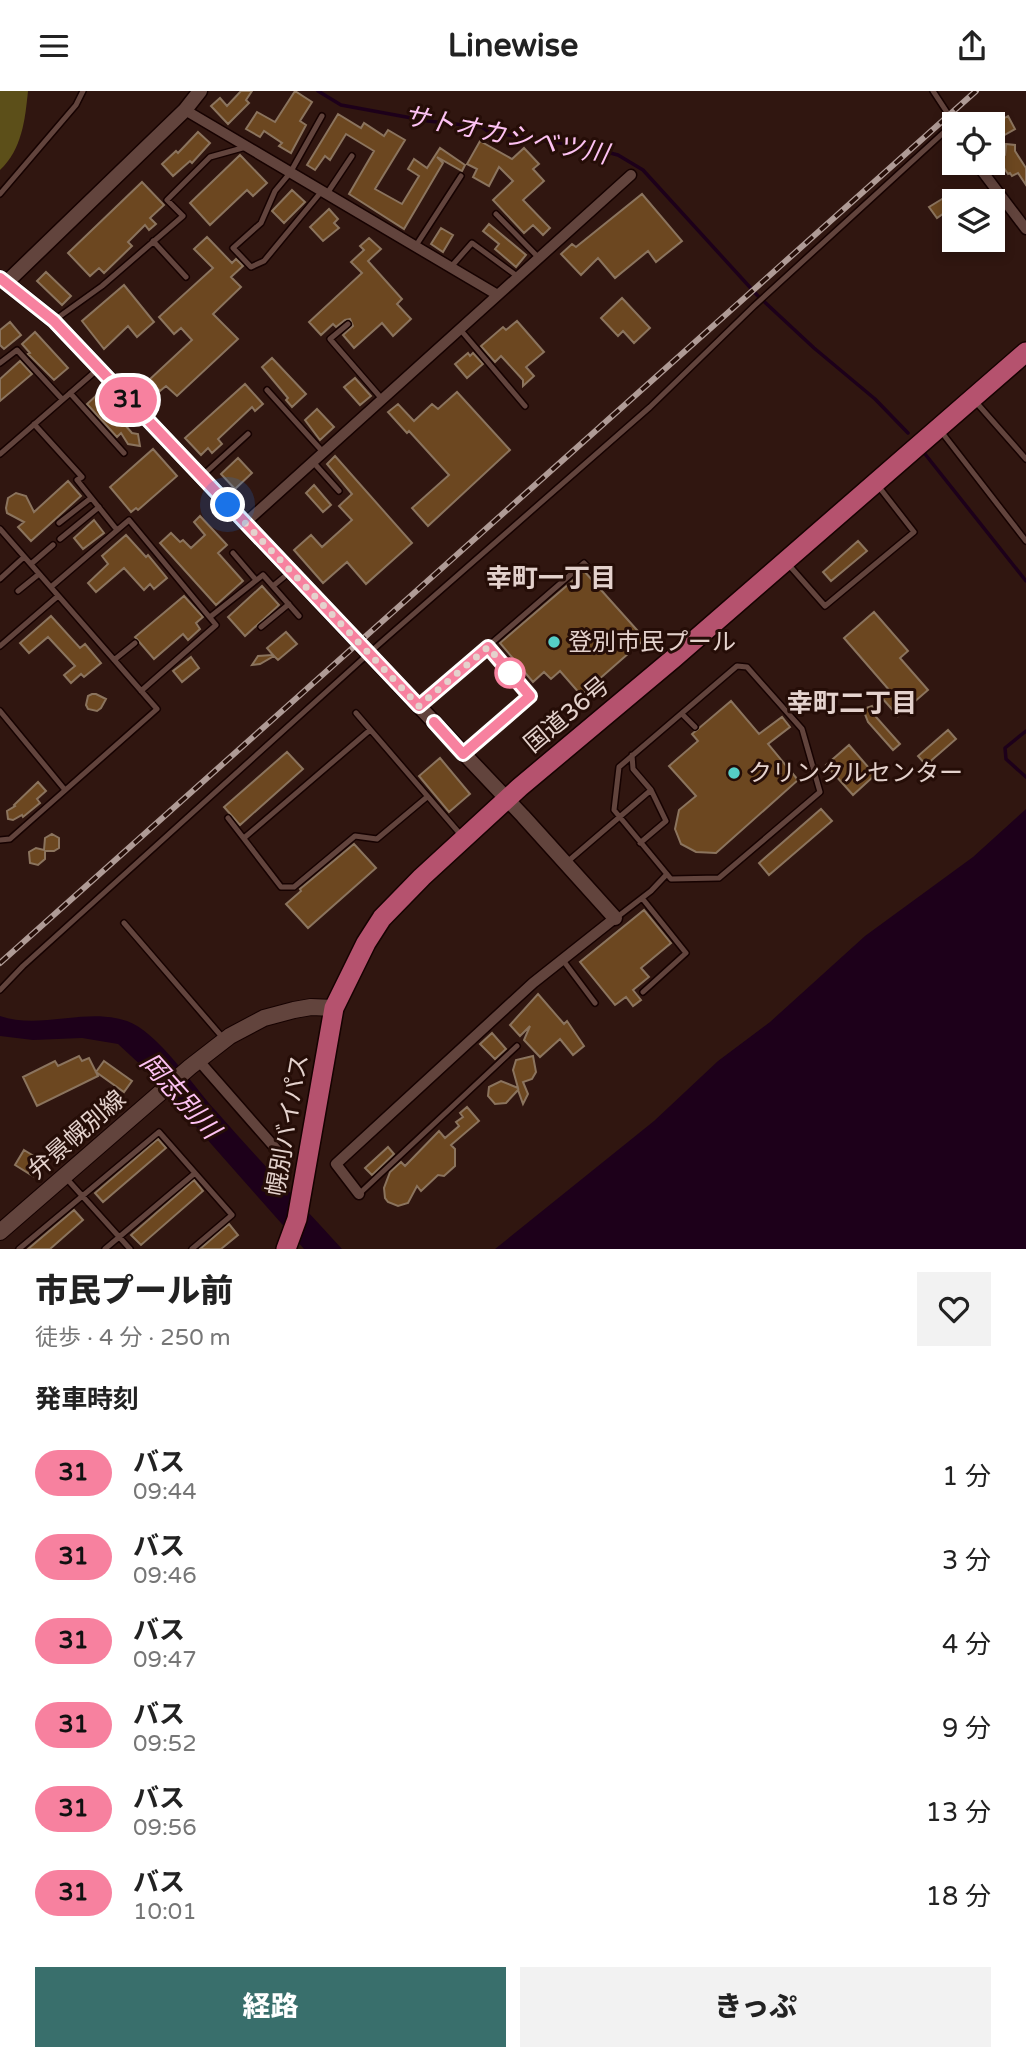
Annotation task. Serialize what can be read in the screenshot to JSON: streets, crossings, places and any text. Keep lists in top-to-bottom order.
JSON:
{
  "streets": {
    "highway": ["国道36号", "幌別バイパス"],
    "main road": ["弁景幌別線"]
  },
  "crossings": [
    ["国道36号", "幌別バイパス"],
    ["国道36号", "弁景幌別線"],
    ["幌別バイパス", "弁景幌別線"]
  ],
  "districts": ["幸町一丁目", "幸町二丁目"],
  "water": ["サトオカシベツ川", "岡志別川"],
  "places": ["登別市民プール", "クリンクルセンター"],
  "lines": ["bus line 31"],
  "page": {
    "header": "Linewise",
    "on_map": "31",
    "heading": [
      ["市民プール前", "徒歩 · 4 分 · 250 m"],
      "発車時刻"
    ],
    "list": [
      {
        "mark": "31",
        "name": "バス",
        "note": "09:44",
        "value": "1 分"
      },
      {
        "mark": "31",
        "name": "バス",
        "note": "09:46",
        "value": "3 分"
      },
      {
        "mark": "31",
        "name": "バス",
        "note": "09:47",
        "value": "4 分"
      },
      {
        "mark": "31",
        "name": "バス",
        "note": "09:52",
        "value": "9 分"
      },
      {
        "mark": "31",
        "name": "バス",
        "note": "09:56",
        "value": "13 分"
      },
      {
        "mark": "31",
        "name": "バス",
        "note": "10:01",
        "value": "18 分"
      }
    ],
    "buttons": ["経路", "きっぷ"]
  }
}
